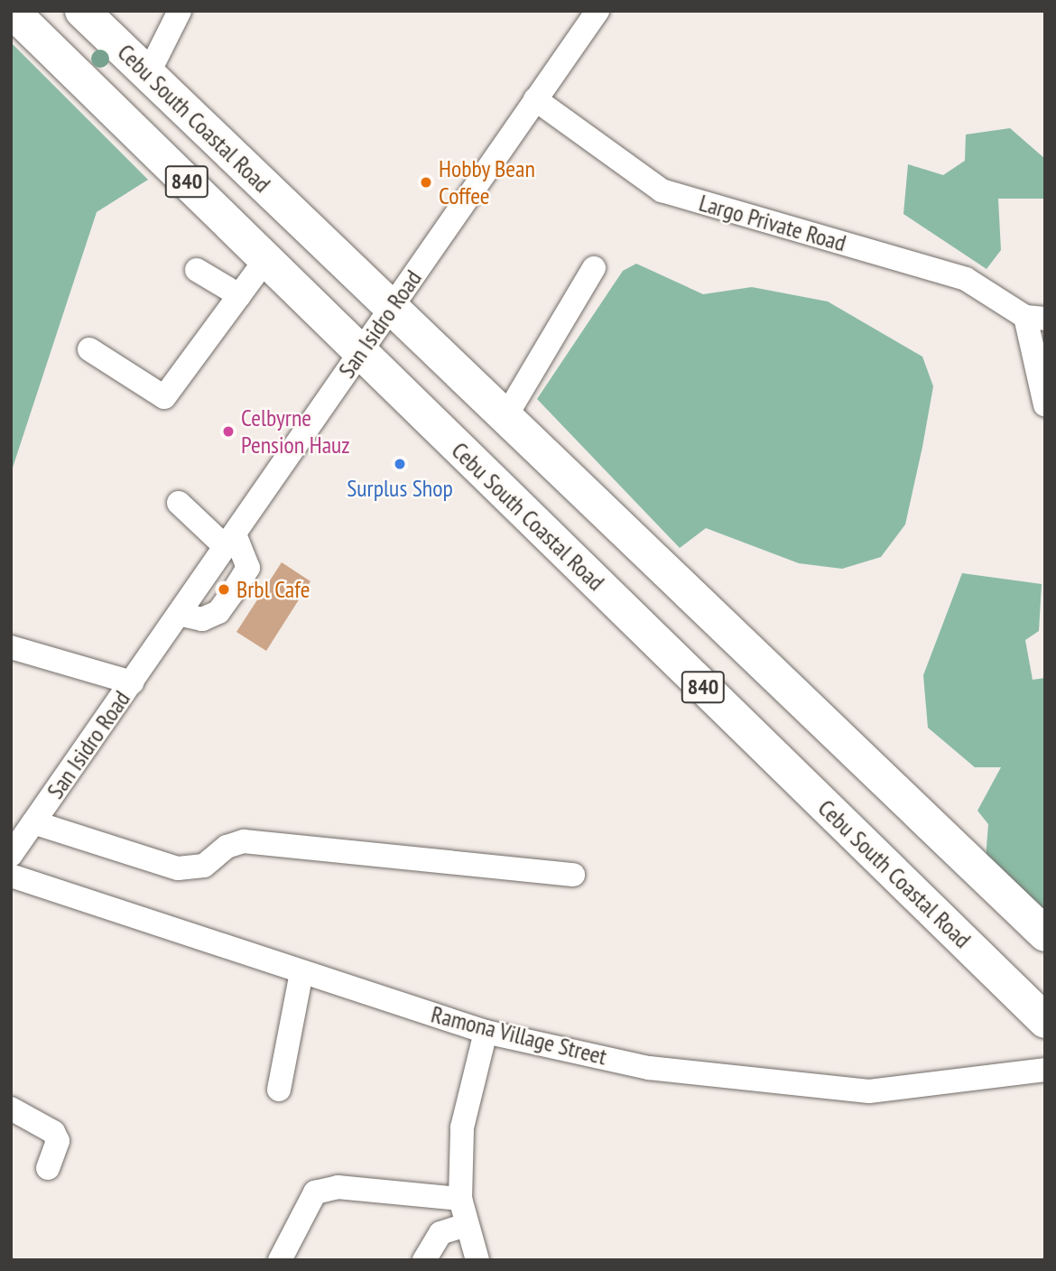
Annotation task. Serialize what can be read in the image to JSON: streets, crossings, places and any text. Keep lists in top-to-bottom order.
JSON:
{
  "streets": {
    "highway": ["Cebu South Coastal Road", "840"],
    "street": ["Largo Private Road", "San Isidro Road", "Ramona Village Street"]
  },
  "crossings": [
    ["Cebu South Coastal Road", "San Isidro Road"],
    ["Largo Private Road", "San Isidro Road"]
  ],
  "places": [
    "Hobby Bean Coffee",
    "Celbyrne Pension Hauz",
    "Surplus Shop",
    "Brbl Cafe"
  ]
}
